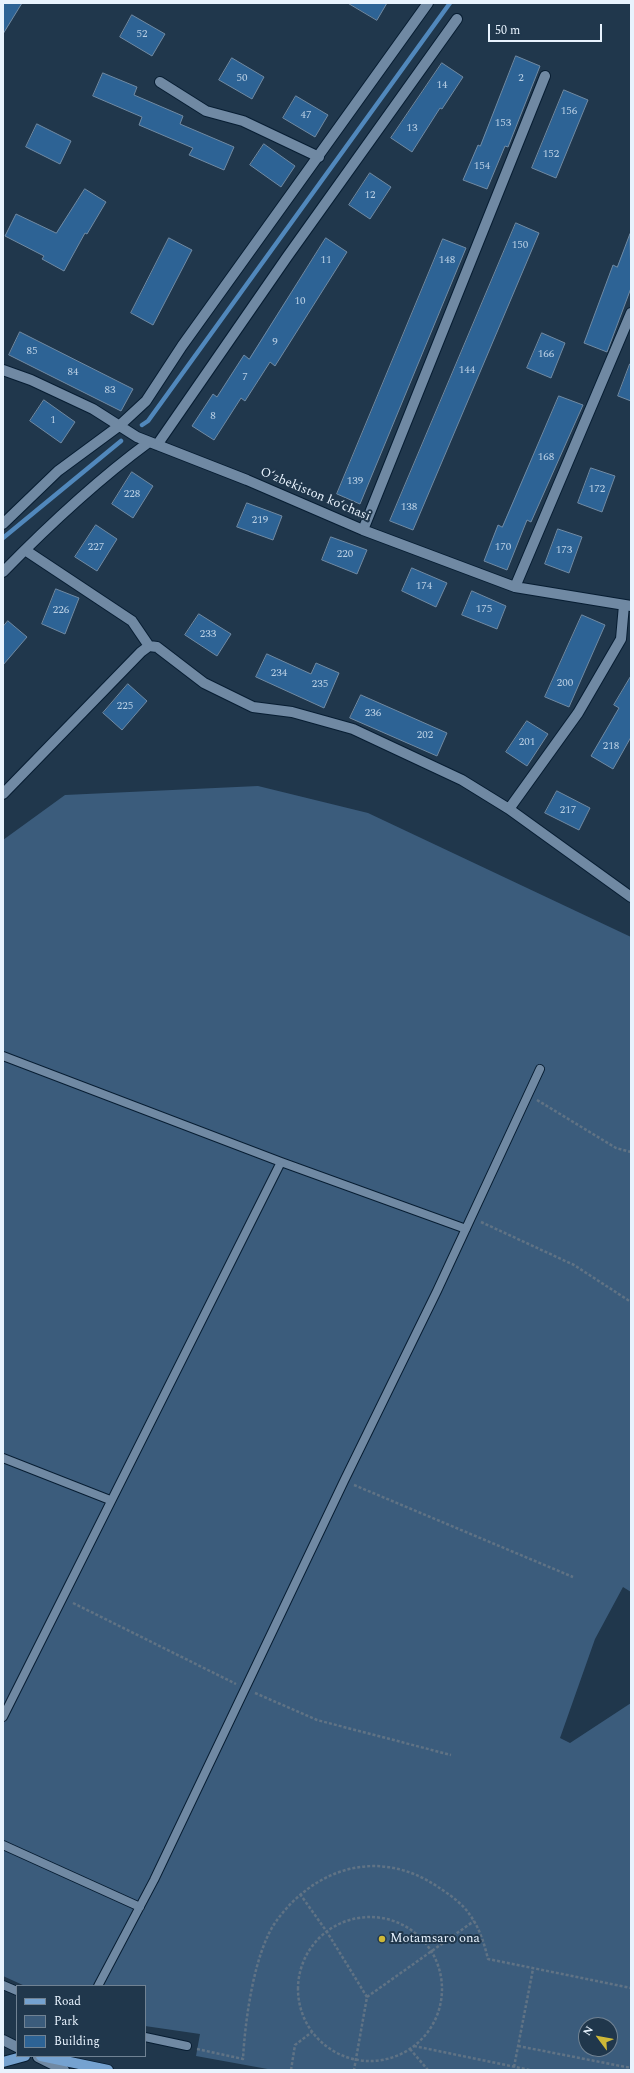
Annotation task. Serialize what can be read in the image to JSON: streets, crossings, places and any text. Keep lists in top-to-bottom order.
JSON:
{
  "streets": {
    "street": ["O‘zbekiston ko‘chasi"]
  },
  "places": ["Motamsaro ona"],
  "house_numbers": [
    "52",
    "50",
    "2",
    "14",
    "156",
    "47",
    "153",
    "13",
    "152",
    "154",
    "12",
    "150",
    "11",
    "148",
    "10",
    "9",
    "85",
    "166",
    "144",
    "84",
    "7",
    "83",
    "8",
    "1",
    "168",
    "139",
    "172",
    "228",
    "138",
    "219",
    "227",
    "170",
    "173",
    "220",
    "174",
    "175",
    "226",
    "233",
    "234",
    "200",
    "235",
    "225",
    "236",
    "202",
    "201",
    "218",
    "217"
  ],
  "legend": ["Road", "Park", "Building"],
  "scale_bar": "50 m",
  "north": "top left"
}
